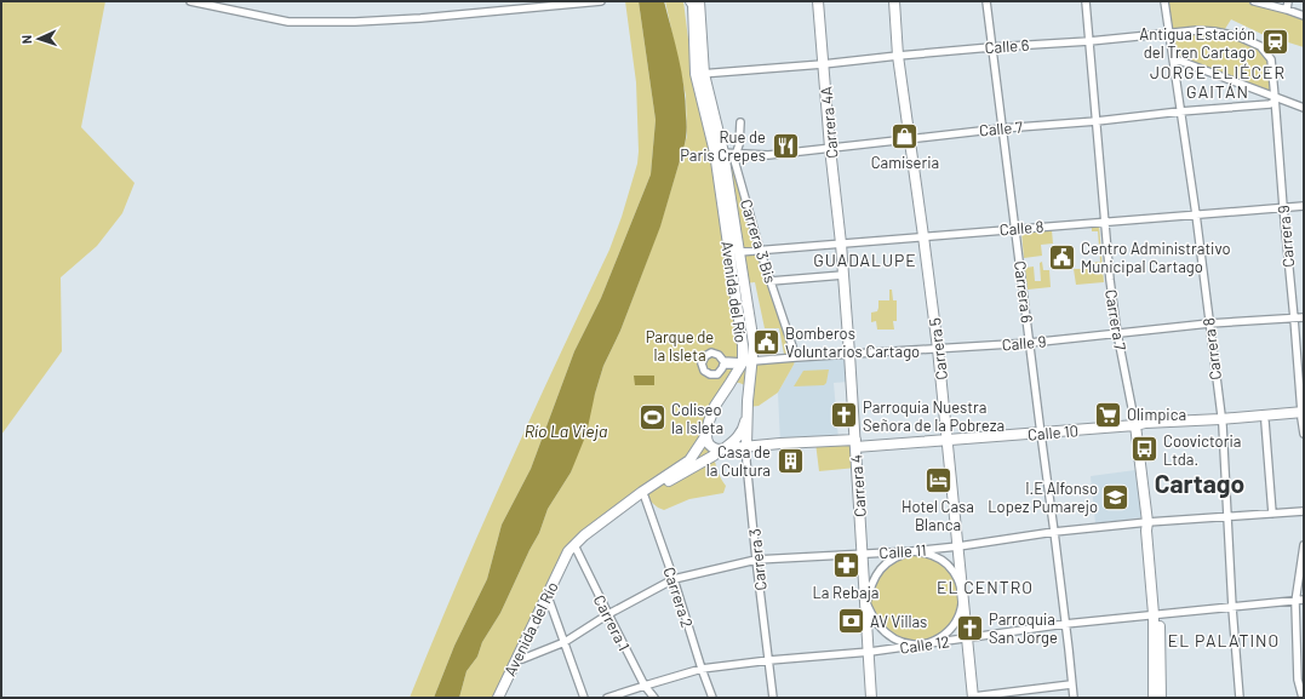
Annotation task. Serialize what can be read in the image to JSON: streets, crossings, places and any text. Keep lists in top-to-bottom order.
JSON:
{
  "streets": {
    "main road": [
      "Carrera 4A",
      "Avenida del Río",
      "Carrera 7",
      "Carrera 5",
      "Calle 10",
      "Carrera 4",
      "Carrera 3"
    ],
    "street": [
      "Calle 6",
      "Calle 7",
      "Calle 8",
      "Carrera 9",
      "Carrera 3 Bis",
      "Carrera 6",
      "Calle 9",
      "Carrera 8",
      "Calle 11",
      "Carrera 2",
      "Carrera 1",
      "Calle 12"
    ]
  },
  "crossings": [
    ["Calle 6", "Carrera 4A"],
    ["Calle 6", "Calle 7"],
    ["Calle 6", "Carrera 9"],
    ["Calle 6", "Avenida del Río"],
    ["Calle 6", "Carrera 6"],
    ["Calle 6", "Carrera 7"],
    ["Calle 6", "Carrera 5"],
    ["Calle 6", "Carrera 8"],
    ["Carrera 4A", "Calle 7"],
    ["Carrera 4A", "Calle 8"],
    ["Carrera 4A", "Carrera 4"],
    ["Calle 7", "Carrera 9"],
    ["Calle 7", "Carrera 3 Bis"],
    ["Calle 7", "Avenida del Río"],
    ["Calle 7", "Carrera 6"],
    ["Calle 7", "Carrera 7"],
    ["Calle 7", "Carrera 5"],
    ["Calle 7", "Carrera 8"],
    ["Calle 8", "Carrera 9"],
    ["Calle 8", "Carrera 3 Bis"],
    ["Calle 8", "Avenida del Río"],
    ["Calle 8", "Carrera 6"],
    ["Calle 8", "Carrera 7"],
    ["Calle 8", "Carrera 5"],
    ["Calle 8", "Carrera 8"],
    ["Calle 8", "Carrera 4"],
    ["Carrera 9", "Calle 9"],
    ["Carrera 9", "Calle 10"],
    ["Carrera 3 Bis", "Calle 9"],
    ["Avenida del Río", "Calle 9"],
    ["Avenida del Río", "Calle 10"],
    ["Avenida del Río", "Calle 11"],
    ["Avenida del Río", "Carrera 3"],
    ["Avenida del Río", "Carrera 2"],
    ["Avenida del Río", "Carrera 1"],
    ["Carrera 6", "Calle 9"],
    ["Carrera 6", "Calle 10"],
    ["Carrera 6", "Calle 11"],
    ["Carrera 6", "Calle 12"],
    ["Carrera 7", "Calle 9"],
    ["Carrera 7", "Calle 10"],
    ["Carrera 7", "Calle 11"],
    ["Carrera 7", "Calle 12"],
    ["Calle 9", "Carrera 5"],
    ["Calle 9", "Carrera 8"],
    ["Calle 9", "Carrera 4"],
    ["Carrera 5", "Calle 10"],
    ["Carrera 5", "Carrera 4"],
    ["Carrera 5", "Calle 11"],
    ["Carrera 5", "Calle 12"],
    ["Carrera 8", "Calle 10"],
    ["Carrera 8", "Calle 11"],
    ["Carrera 8", "Calle 12"],
    ["Calle 10", "Carrera 4"],
    ["Calle 10", "Carrera 3"],
    ["Carrera 4", "Calle 11"],
    ["Carrera 4", "Calle 12"],
    ["Calle 11", "Carrera 3"],
    ["Calle 11", "Carrera 2"],
    ["Calle 11", "Carrera 1"],
    ["Calle 11", "Calle 12"],
    ["Carrera 3", "Calle 12"],
    ["Carrera 2", "Calle 12"],
    ["Carrera 1", "Calle 12"]
  ],
  "districts": [
    "JORGE ELIÉCER GAITÁN",
    "GUADALUPE",
    "Cartago",
    "EL CENTRO",
    "EL PALATINO"
  ],
  "water": ["Río La Vieja"],
  "parks": ["Parque de la Isleta"],
  "places": {
    "station": ["Antigua Estación del Tren Cartago"],
    "shop": ["Camiseria"],
    "restaurant": ["Rue de Paris Crepes"],
    "public building": ["Centro Administrativo Municipal Cartago", "Bomberos Voluntarios Cartago"],
    "supermarket": ["Olimpica"],
    "church": ["Parroquia Nuestra Señora de la Pobreza", "Parroquia San Jorge"],
    "sports": ["Coliseo la Isleta"],
    "bus stop": ["Coovictoria Ltda."],
    "building": ["Casa de la Cultura"],
    "hotel": ["Hotel Casa Blanca"],
    "school or university": ["I.E Alfonso Lopez Pumarejo"],
    "pharmacy": ["La Rebaja"],
    "bank": ["AV Villas"]
  },
  "north": "left"
}
